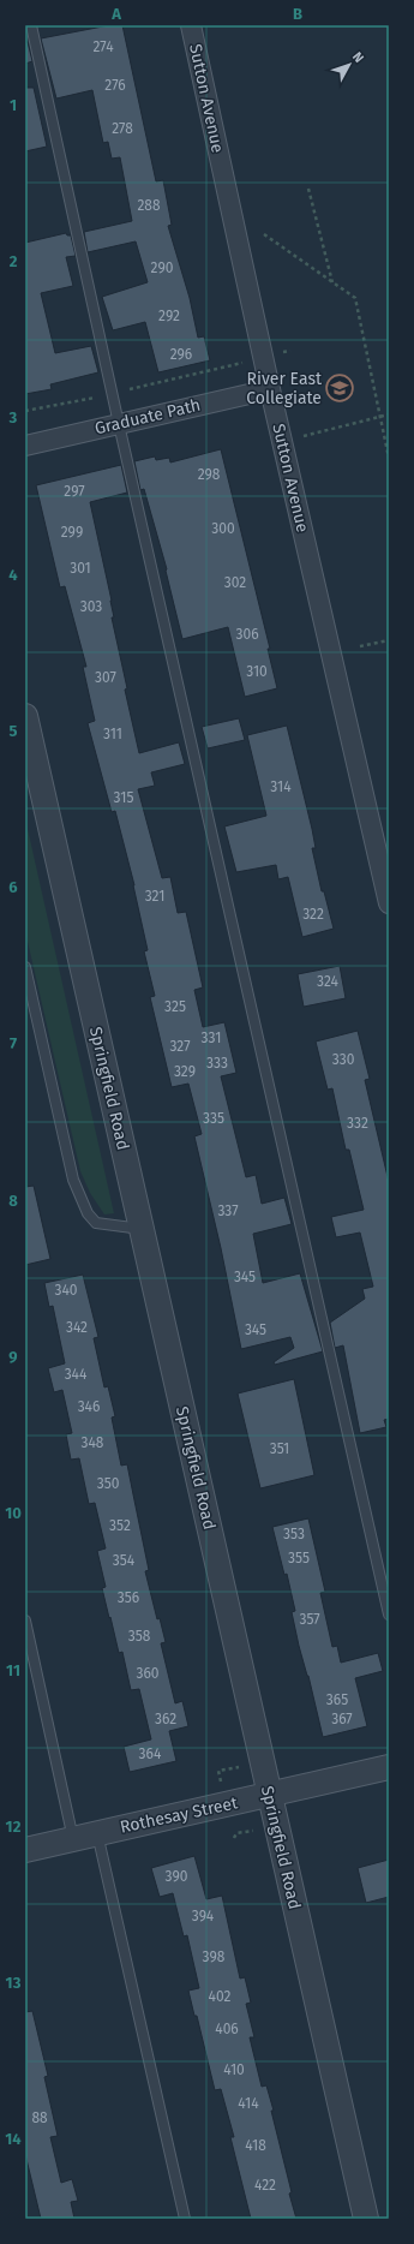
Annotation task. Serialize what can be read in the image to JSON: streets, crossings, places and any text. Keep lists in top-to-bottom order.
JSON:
{
  "streets": {
    "street": [
      "Sutton Avenue",
      "Graduate Path",
      "Springfield Road",
      "Rothesay Street"
    ]
  },
  "crossings": [
    ["Sutton Avenue", "Graduate Path"],
    ["Springfield Road", "Rothesay Street"]
  ],
  "places": {
    "school or university": ["River East Collegiate"]
  },
  "house_numbers": [
    "274",
    "276",
    "278",
    "288",
    "290",
    "292",
    "296",
    "298",
    "297",
    "300",
    "299",
    "301",
    "302",
    "303",
    "306",
    "310",
    "307",
    "311",
    "314",
    "315",
    "321",
    "322",
    "324",
    "325",
    "331",
    "327",
    "330",
    "333",
    "329",
    "335",
    "332",
    "337",
    "345",
    "340",
    "342",
    "345",
    "344",
    "346",
    "348",
    "351",
    "350",
    "352",
    "353",
    "355",
    "354",
    "356",
    "357",
    "358",
    "360",
    "365",
    "362",
    "367",
    "364",
    "390",
    "394",
    "398",
    "402",
    "406",
    "410",
    "414",
    "88",
    "418",
    "422"
  ],
  "north": "top right",
  "grid": {
    "columns": ["A", "B"],
    "rows": [
      "1",
      "2",
      "3",
      "4",
      "5",
      "6",
      "7",
      "8",
      "9",
      "10",
      "11",
      "12",
      "13",
      "14"
    ]
  }
}
